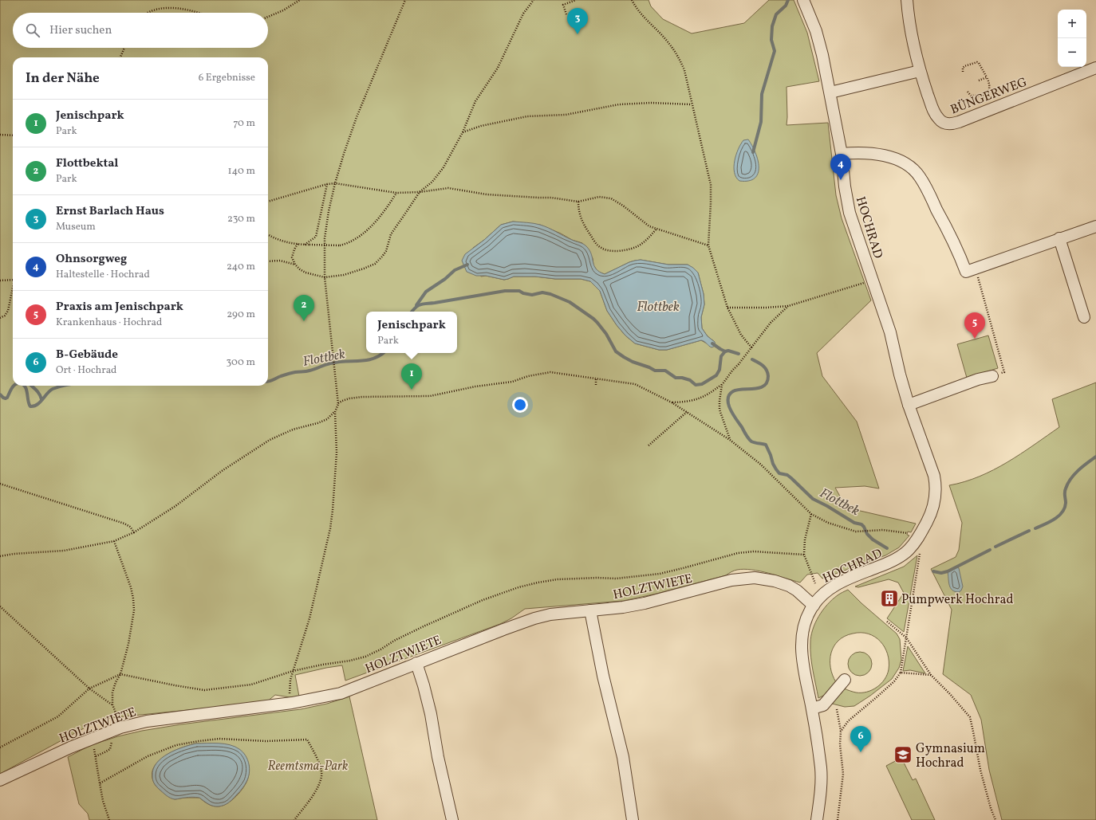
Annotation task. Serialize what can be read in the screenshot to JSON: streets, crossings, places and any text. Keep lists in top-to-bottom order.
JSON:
{
  "streets": {
    "street": ["BÜNGERWEG", "HOCHRAD", "HOLZTWIETE"]
  },
  "crossings": [
    ["HOCHRAD", "HOLZTWIETE"]
  ],
  "water": ["Flottbek"],
  "parks": ["Reemtsma-Park"],
  "places": {
    "building": ["Pumpwerk Hochrad"],
    "school or university": ["Gymnasium Hochrad"]
  },
  "page": {
    "pins": [
      "3",
      "4",
      "2",
      "5",
      "1",
      "6"
    ],
    "map_buttons": ["+", "−"],
    "search": "Hier suchen",
    "heading": ["In der Nähe", "6 Ergebnisse"],
    "list": [
      {
        "mark": "1",
        "name": "Jenischpark",
        "note": "Park",
        "value": "70 m"
      },
      {
        "mark": "2",
        "name": "Flottbektal",
        "note": "Park",
        "value": "140 m"
      },
      {
        "mark": "3",
        "name": "Ernst Barlach Haus",
        "note": "Museum",
        "value": "230 m"
      },
      {
        "mark": "4",
        "name": "Ohnsorgweg",
        "note": "Haltestelle · Hochrad",
        "value": "240 m"
      },
      {
        "mark": "5",
        "name": "Praxis am Jenischpark",
        "note": "Krankenhaus · Hochrad",
        "value": "290 m"
      },
      {
        "mark": "6",
        "name": "B-Gebäude",
        "note": "Ort · Hochrad",
        "value": "300 m"
      }
    ],
    "popup": ["Jenischpark", "Park"]
  }
}
